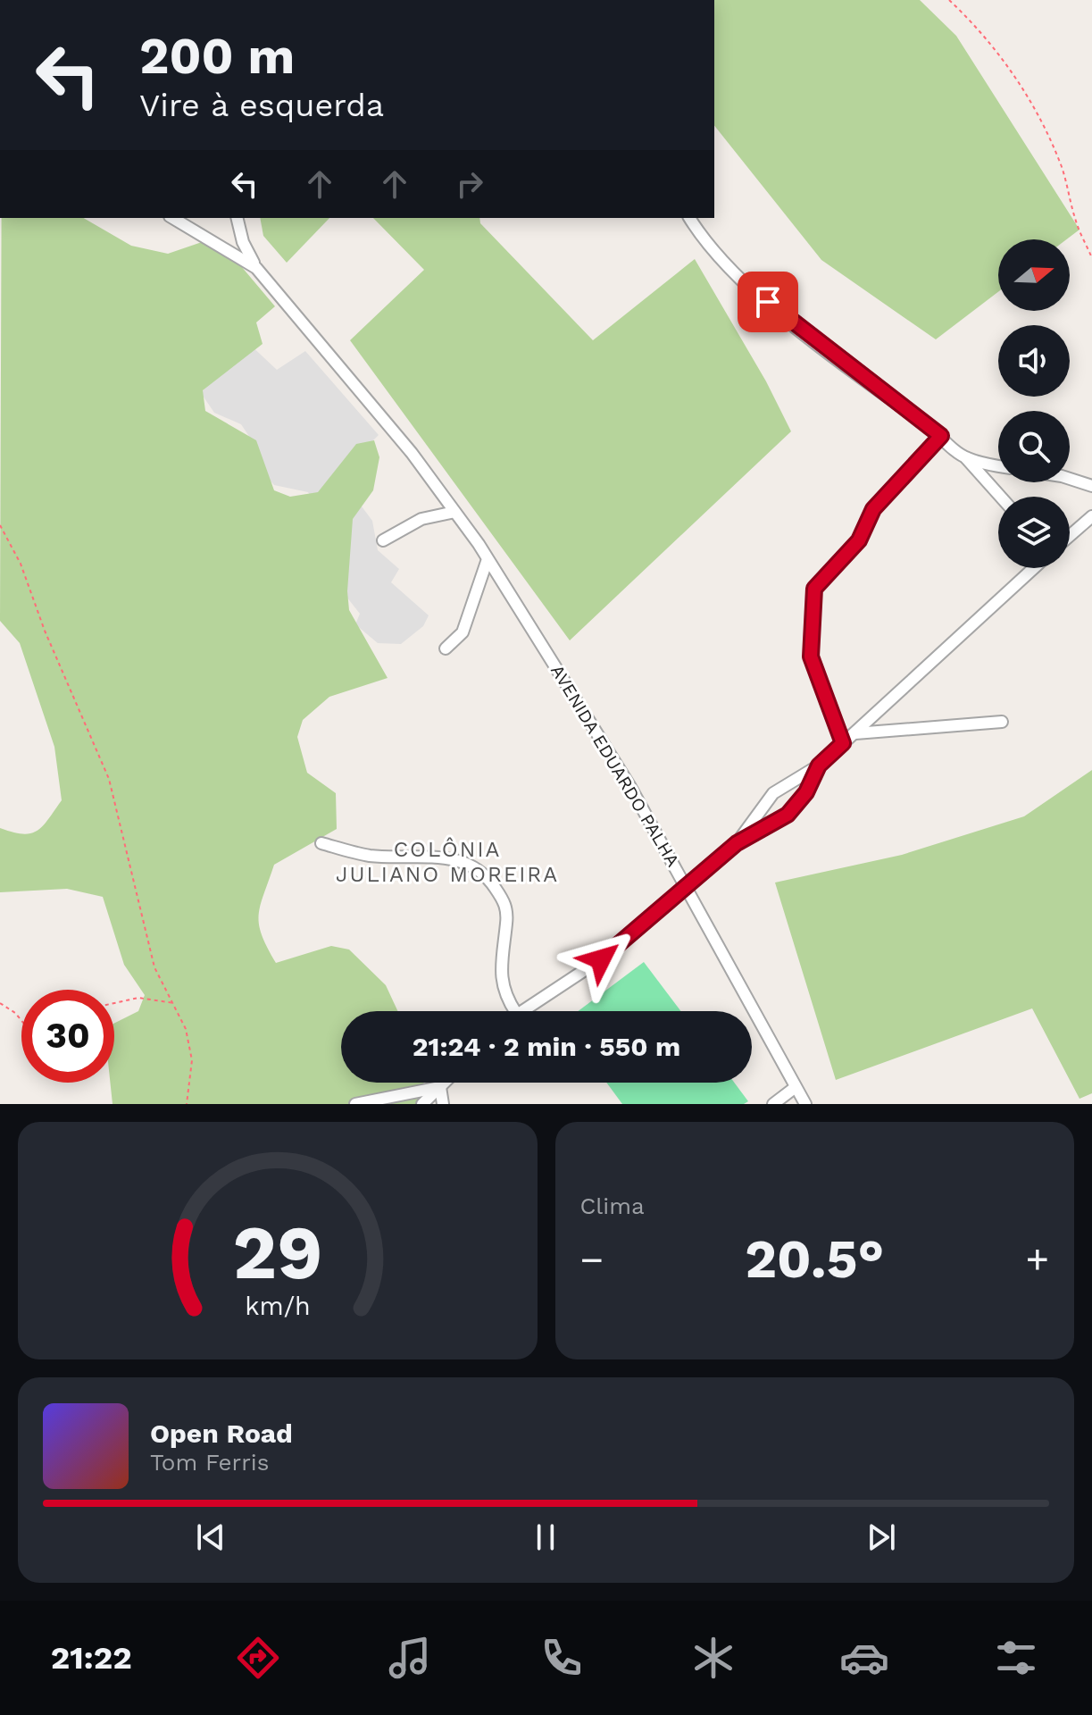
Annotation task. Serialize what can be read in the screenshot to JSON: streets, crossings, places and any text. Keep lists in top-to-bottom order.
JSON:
{
  "streets": {
    "street": ["AVENIDA EDUARDO PALHA"]
  },
  "districts": ["COLÔNIA JULIANO MOREIRA"],
  "north": "right",
  "page": {
    "turn": ["200 m", "Vire à esquerda"],
    "limit": "30",
    "trip": "21:24 · 2 min · 550 m",
    "tile": "Clima",
    "heat": ["−", "20.5°", "+"],
    "song": ["Open Road", "Tom Ferris"],
    "tabs": "21:22",
    "gauge": ["29", "km/h"]
  }
}
